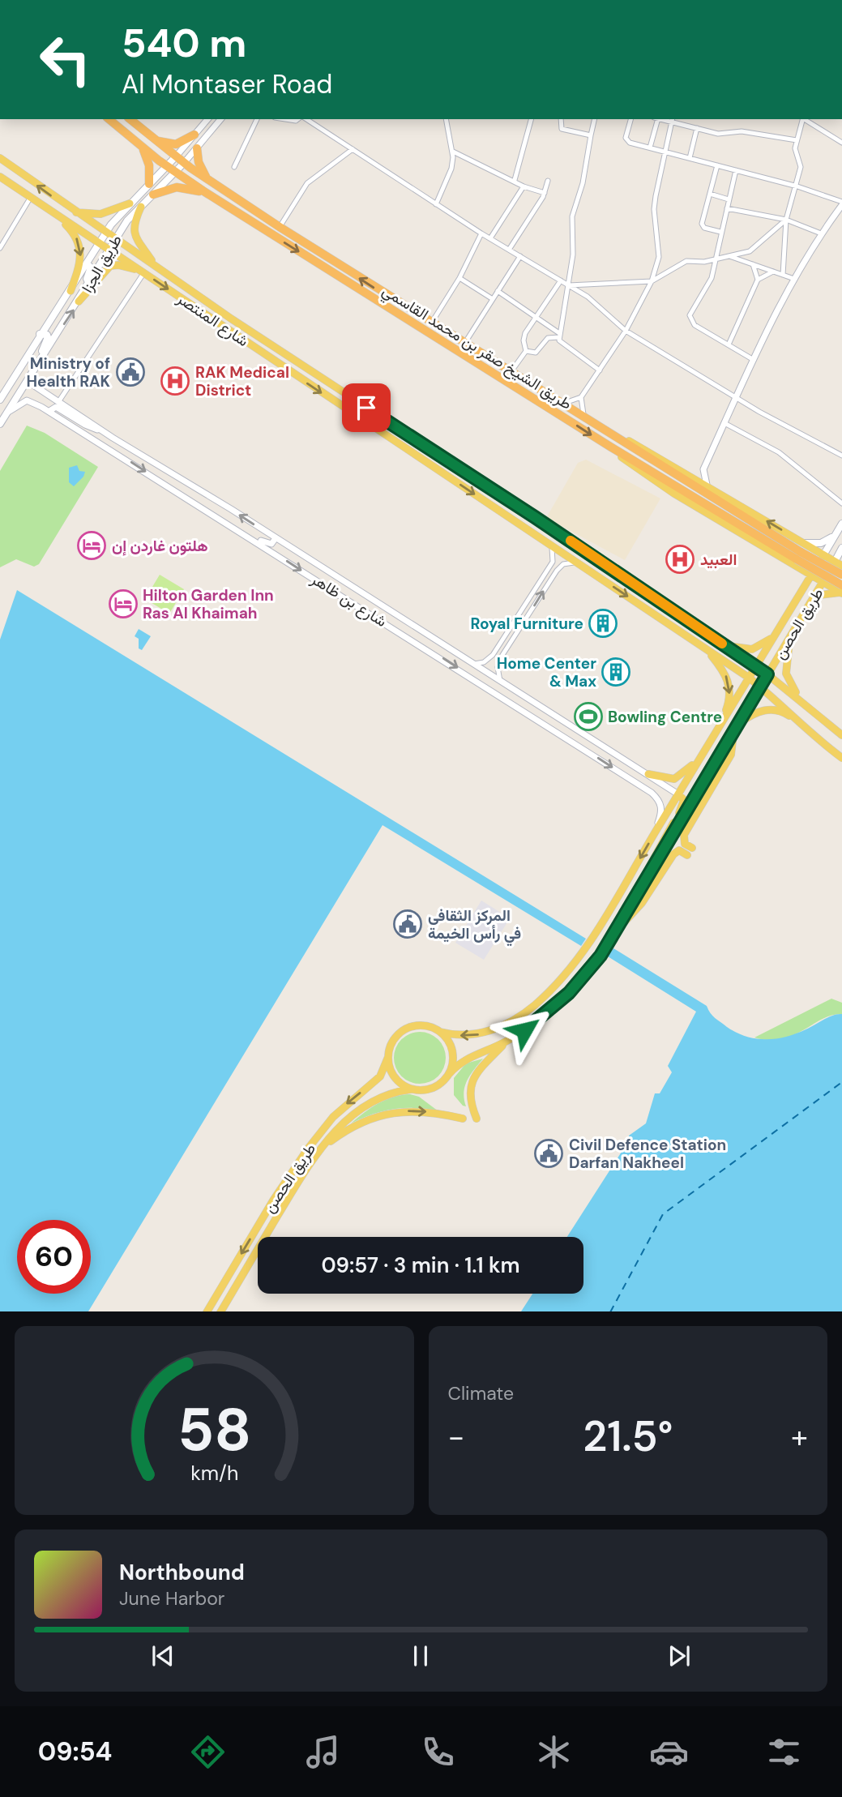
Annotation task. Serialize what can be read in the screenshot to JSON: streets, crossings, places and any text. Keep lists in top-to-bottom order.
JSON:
{
  "streets": {
    "highway": ["طريق الشيخ صقر بن محمد القاسمي"],
    "main road": ["طريق الجزا", "شارع المنتصر", "طريق الحصن"],
    "street": ["شارع بن ظاهر"]
  },
  "crossings": [
    ["طريق الجزا", "شارع المنتصر"],
    ["طريق الجزا", "طريق الشيخ صقر بن محمد القاسمي"],
    ["طريق الجزا", "شارع بن ظاهر"],
    ["شارع المنتصر", "طريق الحصن"],
    ["شارع بن ظاهر", "طريق الحصن"]
  ],
  "places": {
    "public building": ["Ministry of Health RAK", "المركز الثقافي في رأس الخيمة", "Civil Defence Station Darfan Nakheel"],
    "hospital": ["RAK Medical District", "العبيد"],
    "hotel": ["هلتون غاردن إن", "Hilton Garden Inn Ras Al Khaimah"],
    "building": ["Royal Furniture", "Home Center & Max"],
    "sports": ["Bowling Centre"]
  },
  "page": {
    "turn": ["540 m", "Al Montaser Road"],
    "limit": "60",
    "trip": "09:57 · 3 min · 1.1 km",
    "tile": "Climate",
    "heat": ["−", "21.5°", "+"],
    "song": ["Northbound", "June Harbor"],
    "tabs": "09:54",
    "gauge": ["58", "km/h"]
  }
}
